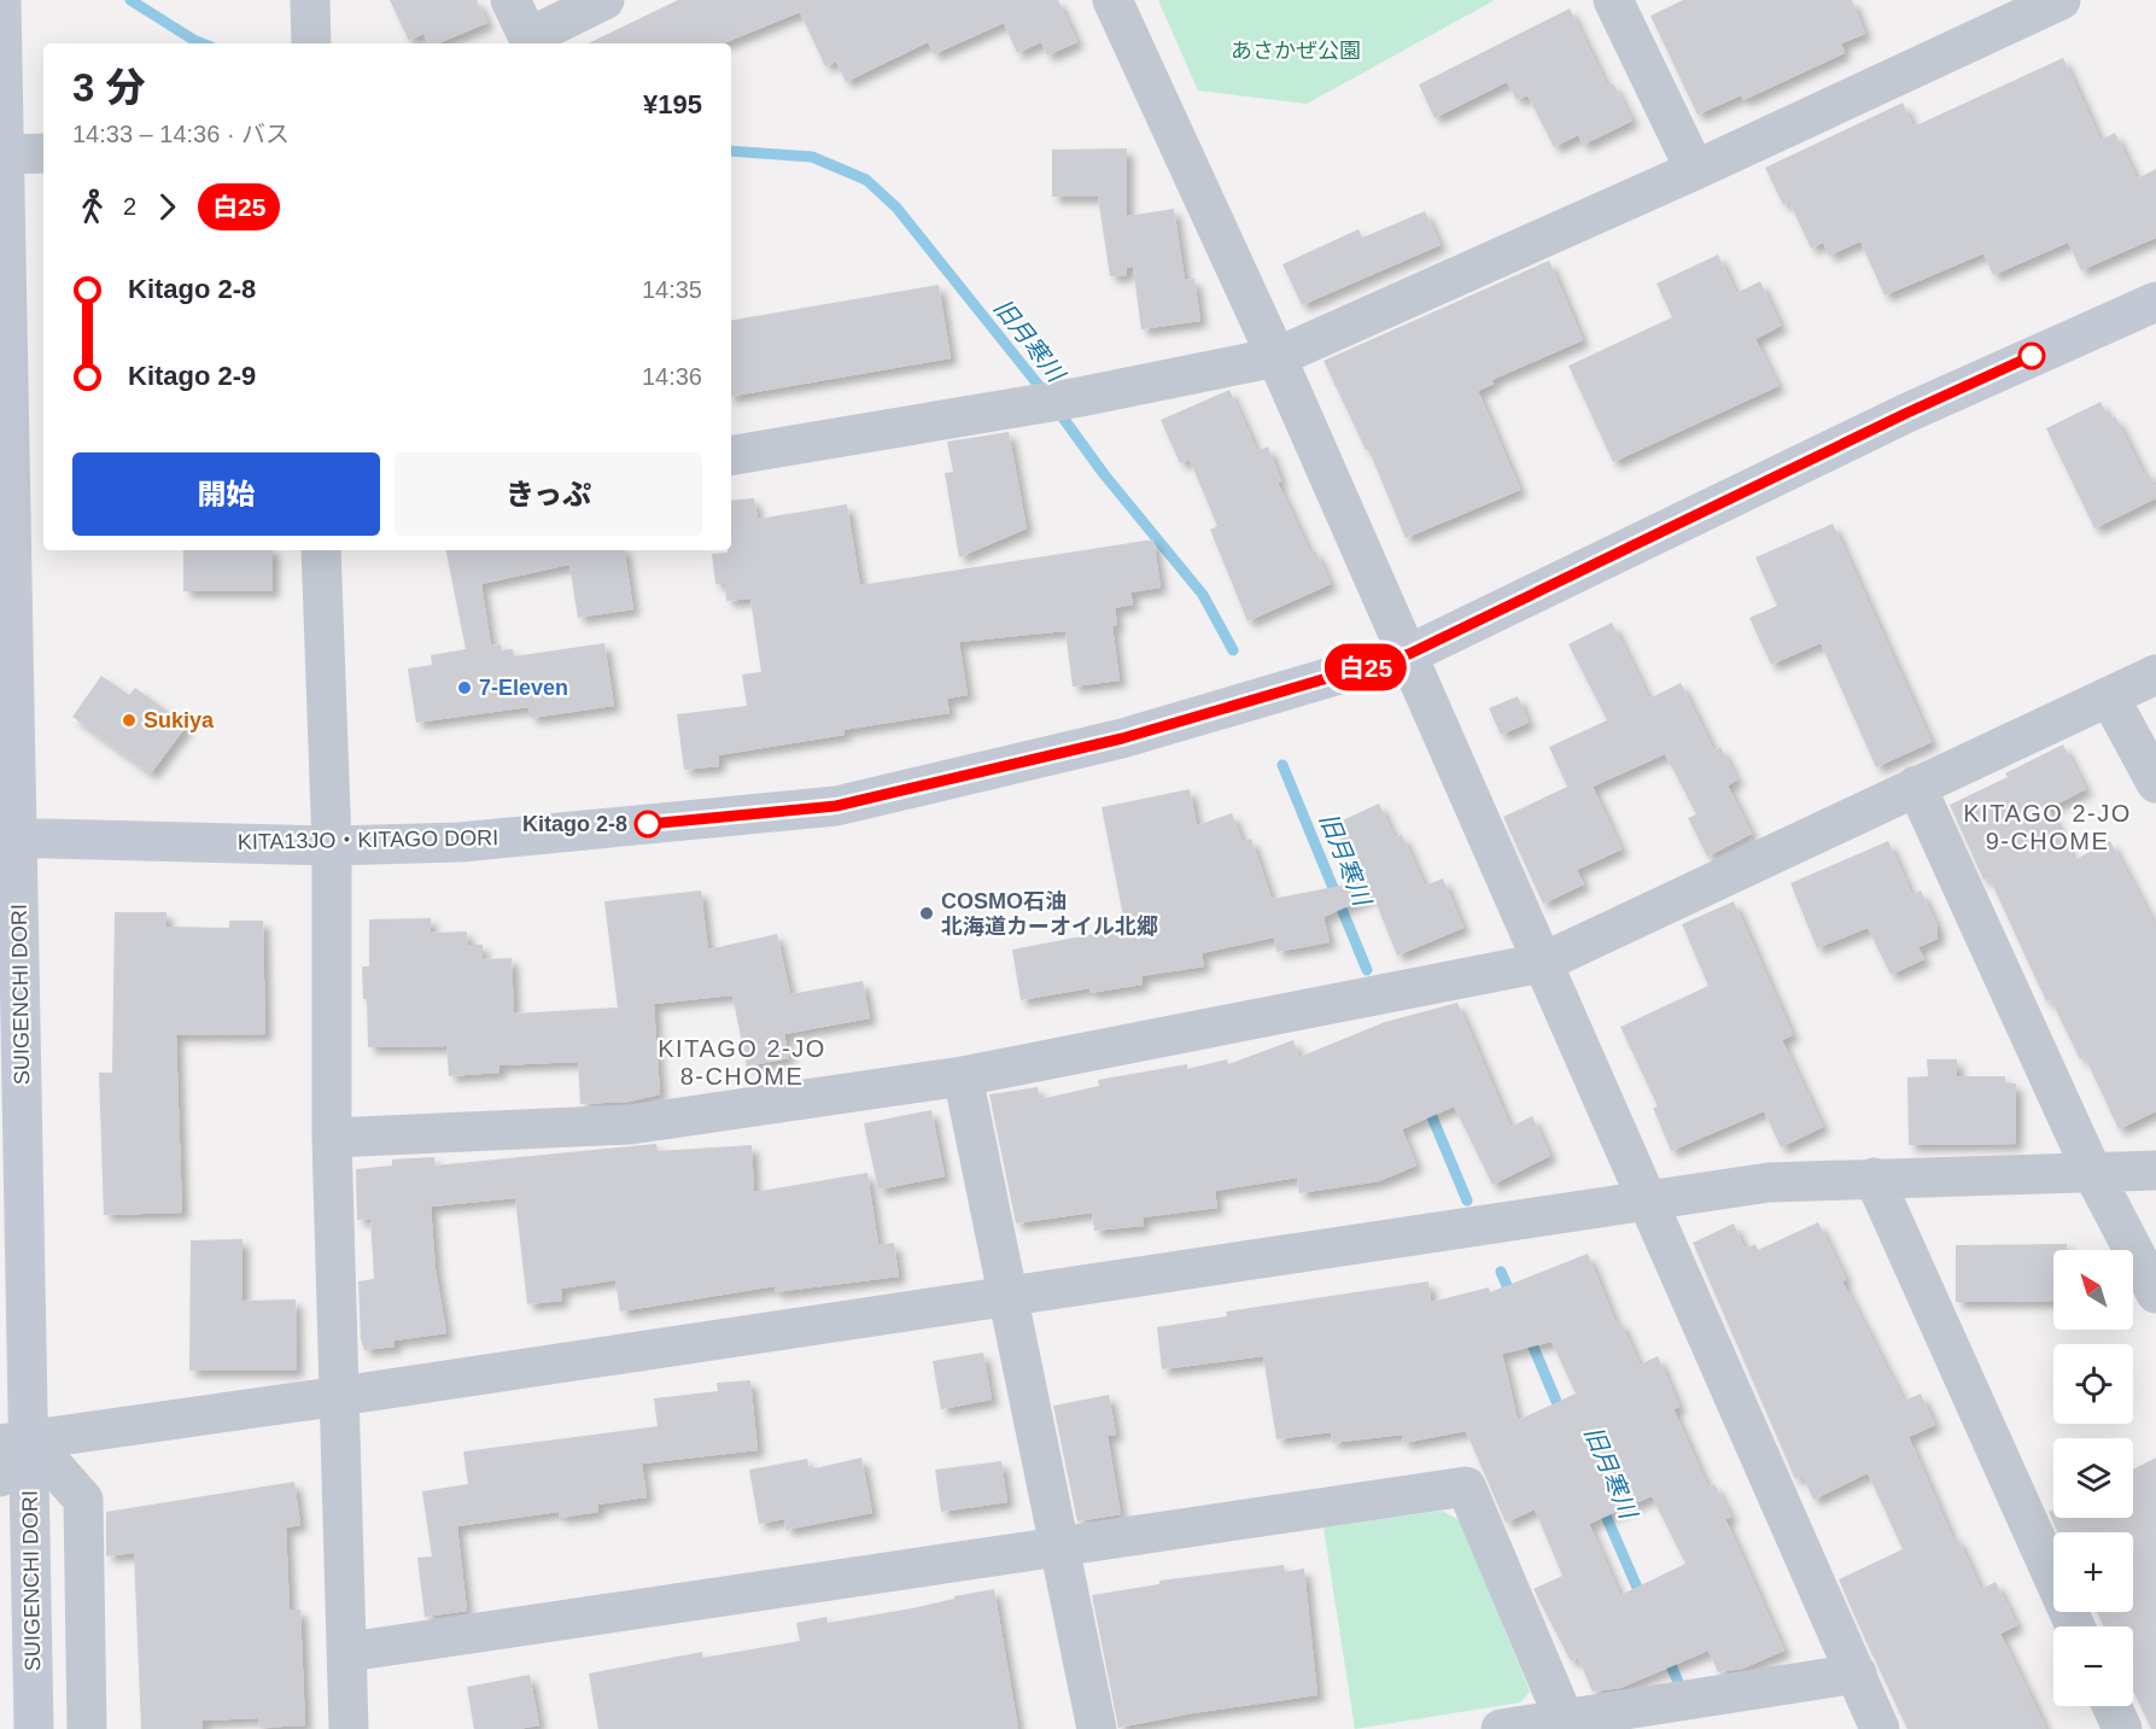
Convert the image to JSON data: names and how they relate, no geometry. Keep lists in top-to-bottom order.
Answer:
{
  "streets": {
    "main road": ["KITA13JO・KITAGO DORI", "SUIGENCHI DORI"]
  },
  "crossings": [
    ["KITA13JO・KITAGO DORI", "SUIGENCHI DORI"]
  ],
  "districts": ["KITAGO 2-JO 9-CHOME", "KITAGO 2-JO 8-CHOME"],
  "water": ["旧月寒川"],
  "parks": ["あさかぜ公園"],
  "places": [
    "7-Eleven",
    "Sukiya",
    "Kitago 2-8",
    "COSMO石油 北海道カーオイル北郷"
  ],
  "lines": ["bus line 白25"],
  "north": "top left",
  "page": {
    "on_map": "白25",
    "heading": ["3 分", "14:33 – 14:36 · バス", "¥195"],
    "legs": ["2", "白25"],
    "list": [
      {
        "name": "Kitago 2-8",
        "value": "14:35"
      },
      {
        "name": "Kitago 2-9",
        "value": "14:36"
      }
    ],
    "buttons": ["開始", "きっぷ"],
    "map_buttons": ["+", "−"]
  }
}
